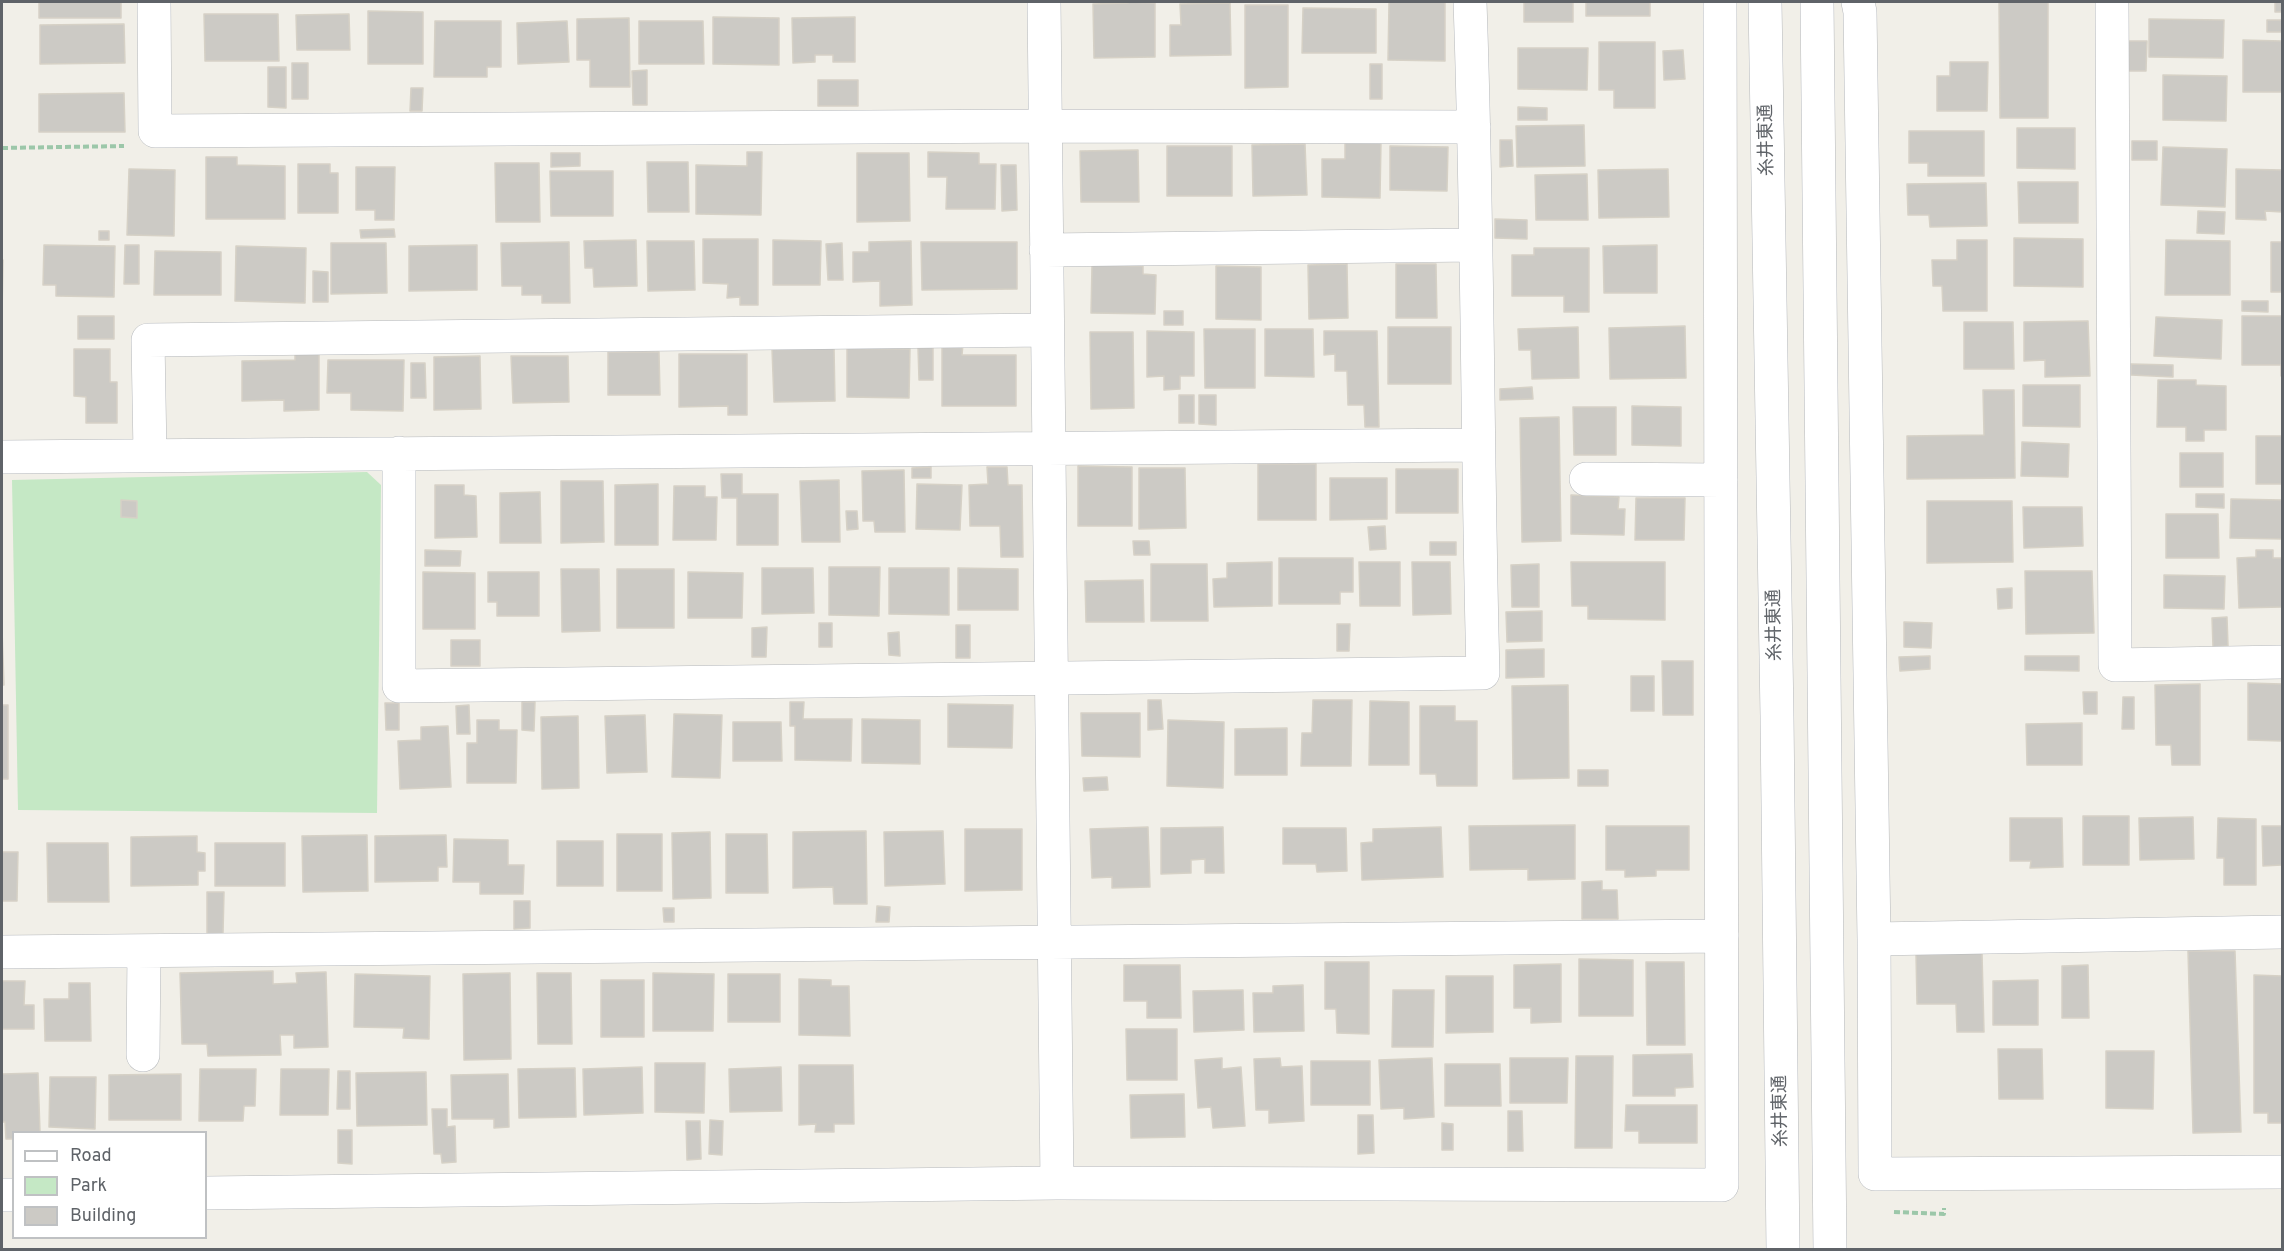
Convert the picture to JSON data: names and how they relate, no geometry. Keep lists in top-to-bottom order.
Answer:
{
  "streets": {
    "street": ["糸井東通"]
  },
  "legend": ["Road", "Park", "Building"]
}
